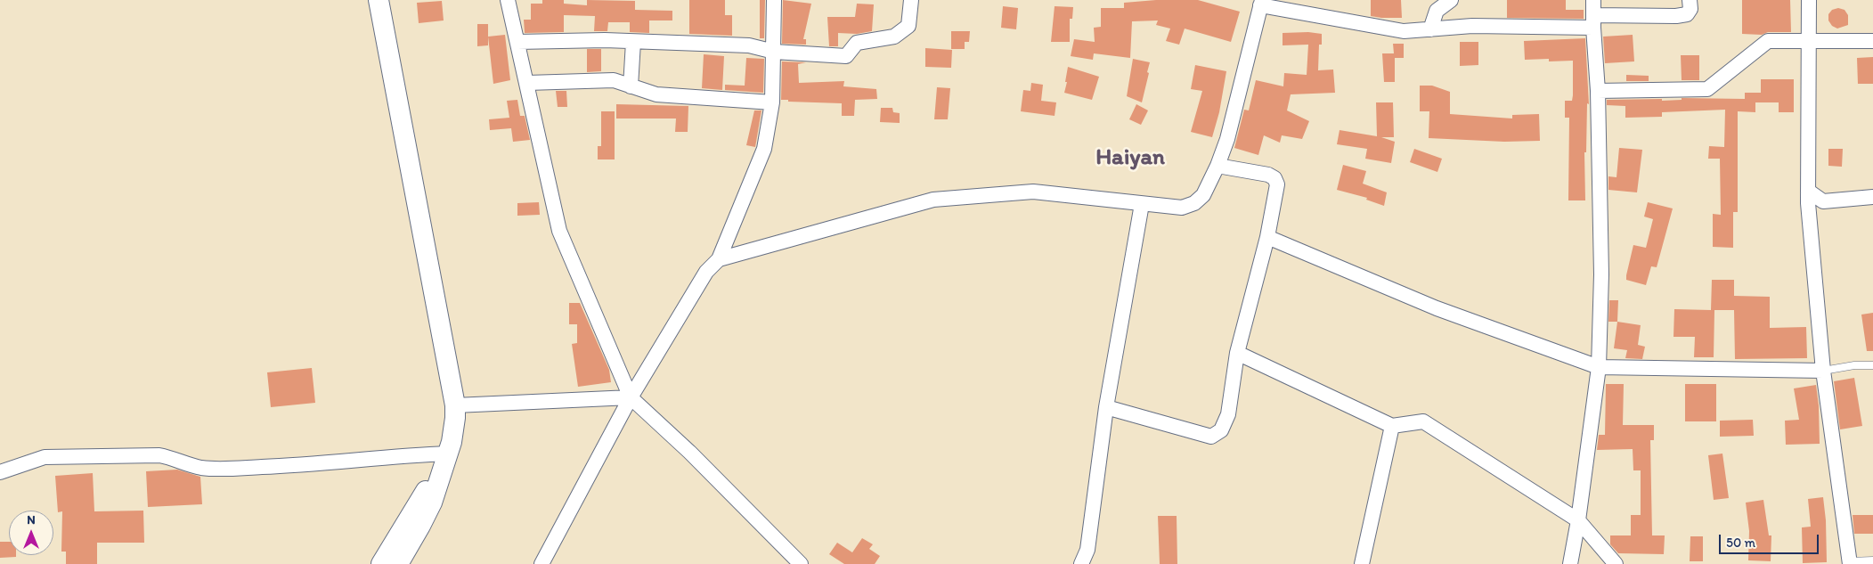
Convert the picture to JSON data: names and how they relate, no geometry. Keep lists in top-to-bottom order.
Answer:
{
  "districts": ["Haiyan"],
  "scale_bar": "50 m",
  "north": "top"
}
